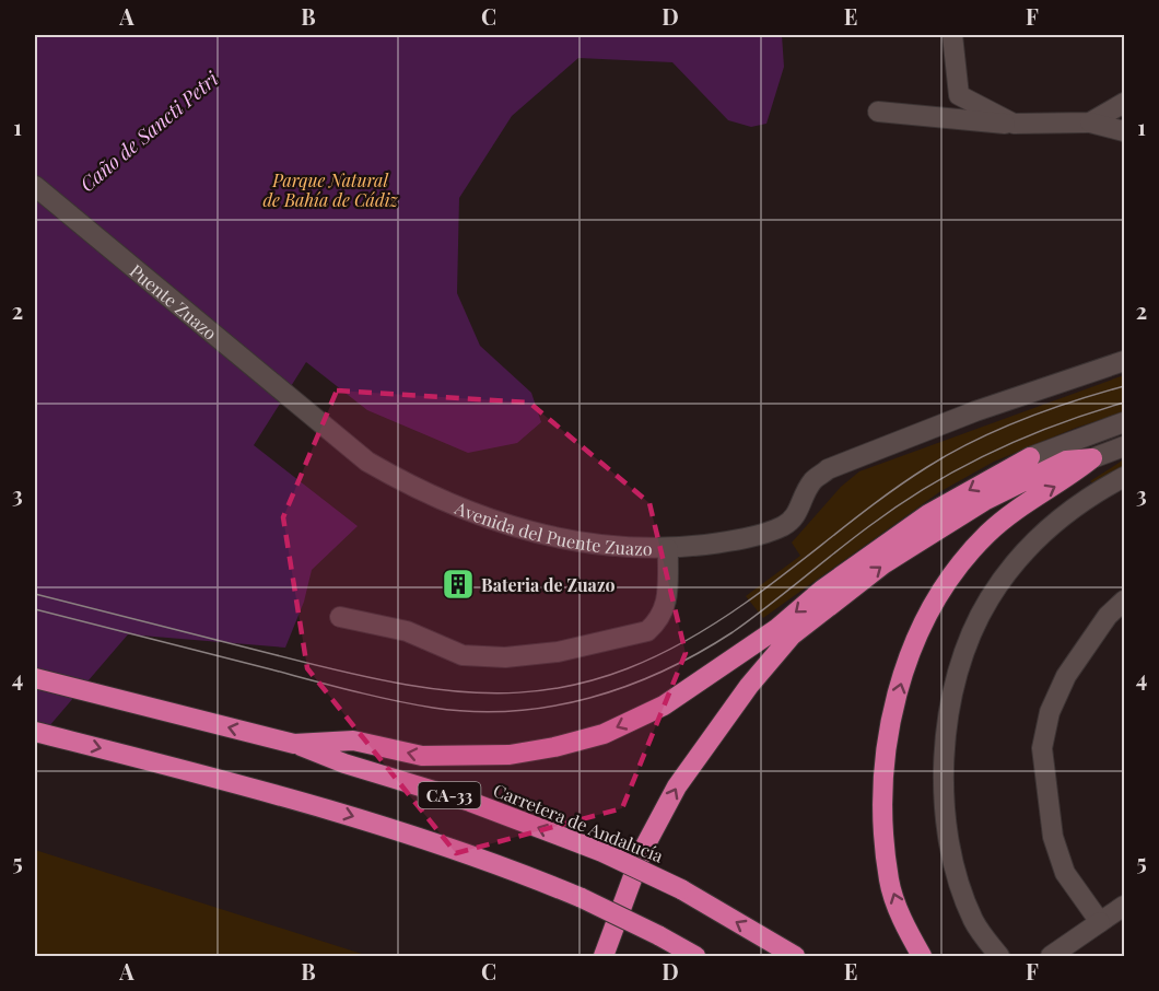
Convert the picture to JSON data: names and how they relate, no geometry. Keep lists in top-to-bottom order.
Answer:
{
  "streets": {
    "highway": ["CA-33", "Carretera de Andalucía"],
    "street": ["Puente Zuazo", "Avenida del Puente Zuazo"]
  },
  "crossings": [
    ["Puente Zuazo", "Avenida del Puente Zuazo"],
    ["CA-33", "Carretera de Andalucía"]
  ],
  "water": ["Caño de Sancti Petri"],
  "parks": ["Parque Natural de Bahía de Cádiz"],
  "places": {
    "building": ["Bateria de Zuazo"]
  },
  "grid": {
    "columns": [
      "A",
      "B",
      "C",
      "D",
      "E",
      "F"
    ],
    "rows": [
      "1",
      "2",
      "3",
      "4",
      "5"
    ]
  }
}
